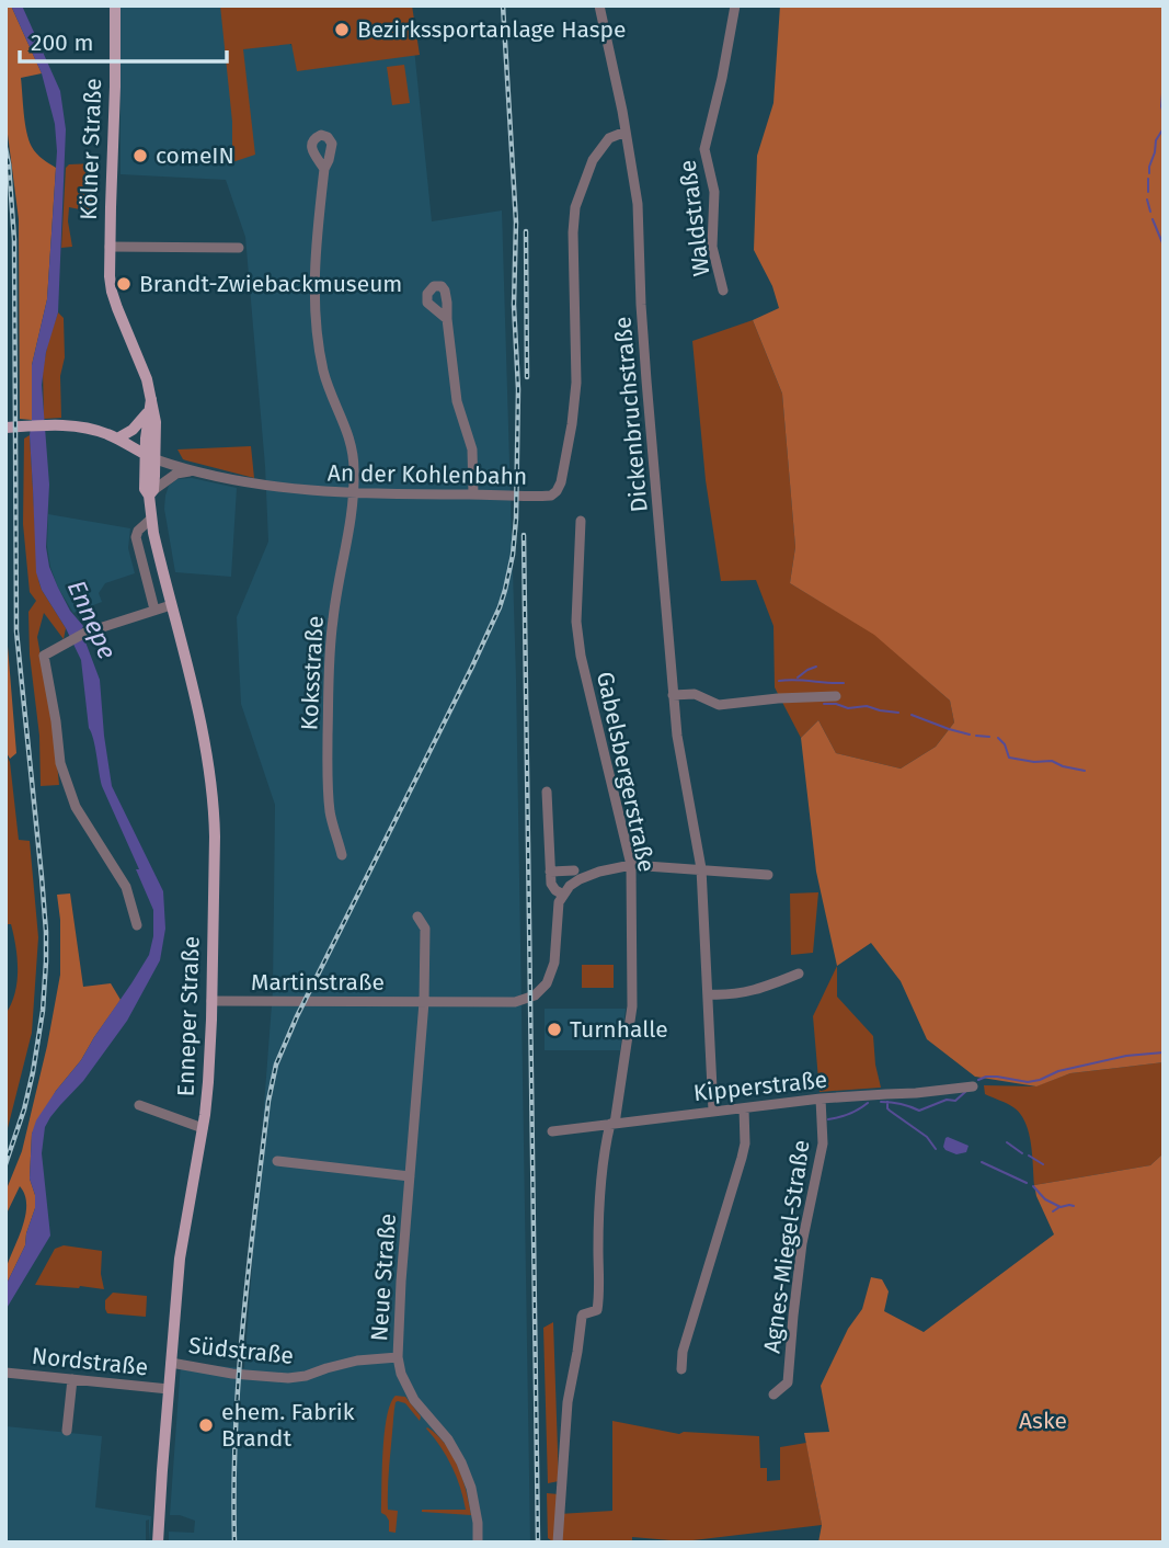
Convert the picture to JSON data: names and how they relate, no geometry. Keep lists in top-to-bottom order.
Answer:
{
  "streets": {
    "main road": ["Kölner Straße", "Enneper Straße"],
    "street": [
      "Waldstraße",
      "Dickenbruchstraße",
      "An der Kohlenbahn",
      "Koksstraße",
      "Gabelsbergerstraße",
      "Martinstraße",
      "Kipperstraße",
      "Agnes-Miegel-Straße",
      "Neue Straße",
      "Südstraße",
      "Nordstraße"
    ]
  },
  "crossings": [
    ["Kölner Straße", "Enneper Straße"],
    ["Dickenbruchstraße", "An der Kohlenbahn"],
    ["Dickenbruchstraße", "Kipperstraße"],
    ["An der Kohlenbahn", "Koksstraße"],
    ["An der Kohlenbahn", "Enneper Straße"],
    ["Gabelsbergerstraße", "Kipperstraße"],
    ["Martinstraße", "Enneper Straße"],
    ["Martinstraße", "Neue Straße"],
    ["Enneper Straße", "Südstraße"],
    ["Enneper Straße", "Nordstraße"],
    ["Kipperstraße", "Agnes-Miegel-Straße"],
    ["Neue Straße", "Südstraße"]
  ],
  "water": ["Ennepe"],
  "parks": ["Aske"],
  "places": [
    "Bezirkssportanlage Haspe",
    "comeIN",
    "Brandt-Zwiebackmuseum",
    "Turnhalle",
    "ehem. Fabrik Brandt"
  ],
  "scale_bar": "200 m"
}
